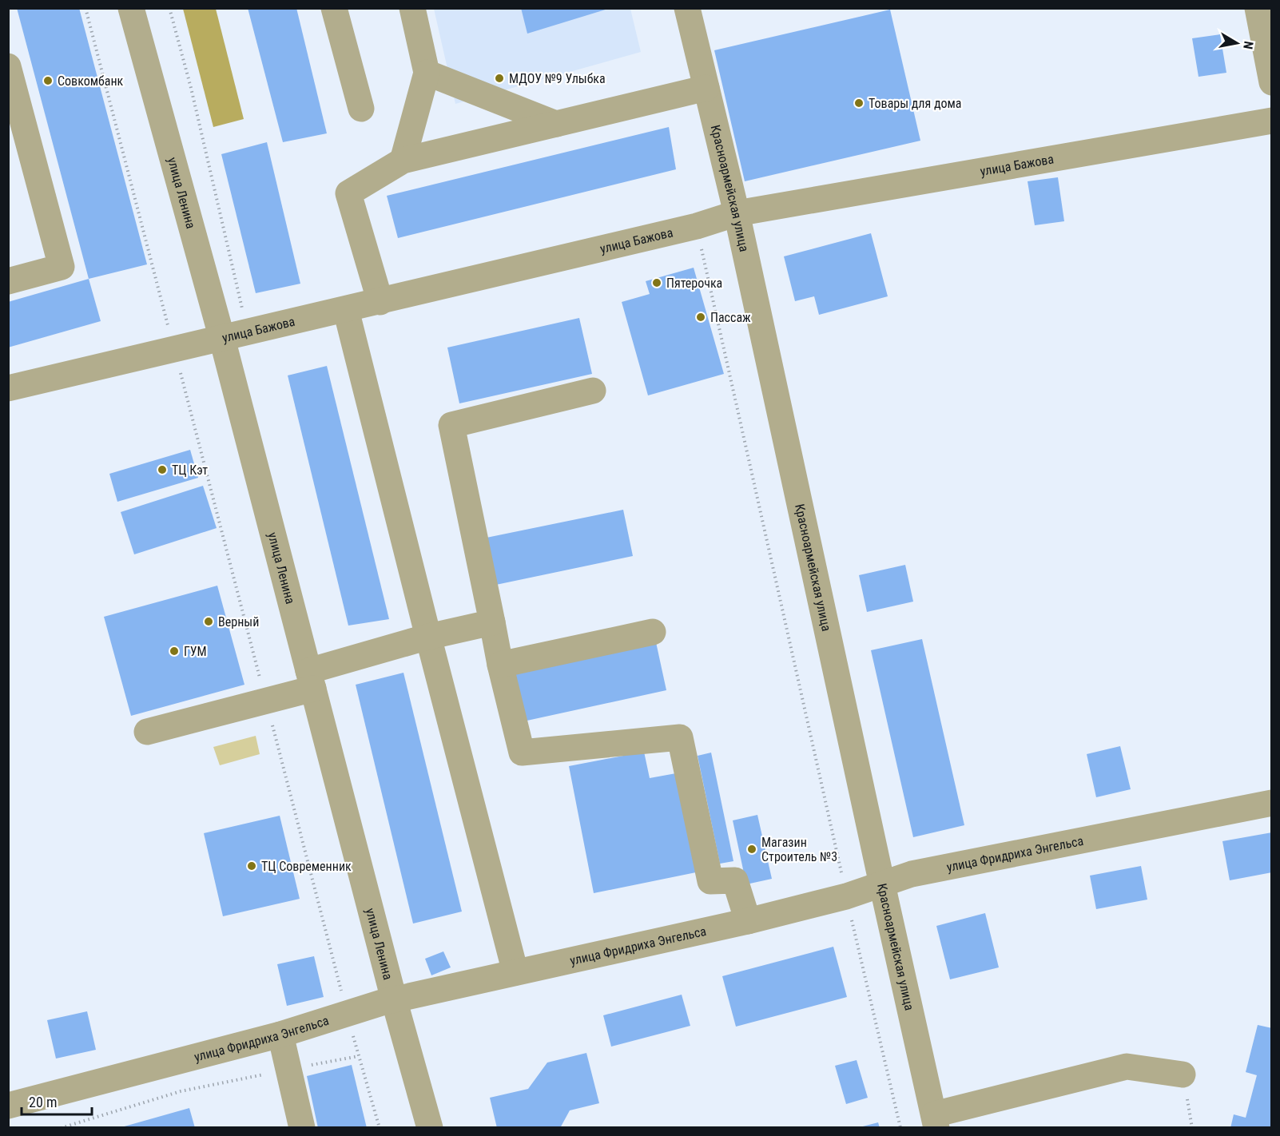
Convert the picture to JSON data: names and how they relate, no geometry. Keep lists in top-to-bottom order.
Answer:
{
  "streets": {
    "street": [
      "улица Бажова",
      "Красноармейская улица",
      "улица Ленина",
      "улица Фридриха Энгельса"
    ]
  },
  "crossings": [
    ["улица Бажова", "Красноармейская улица"],
    ["улица Бажова", "улица Ленина"],
    ["Красноармейская улица", "улица Фридриха Энгельса"],
    ["улица Ленина", "улица Фридриха Энгельса"]
  ],
  "places": [
    "МДОУ №9 Улыбка",
    "Совкомбанк",
    "Товары для дома",
    "Пятерочка",
    "Пассаж",
    "ТЦ Кэт",
    "Верный",
    "ГУМ",
    "Магазин Строитель №3",
    "ТЦ Современник"
  ],
  "scale_bar": "20 m",
  "north": "right"
}
